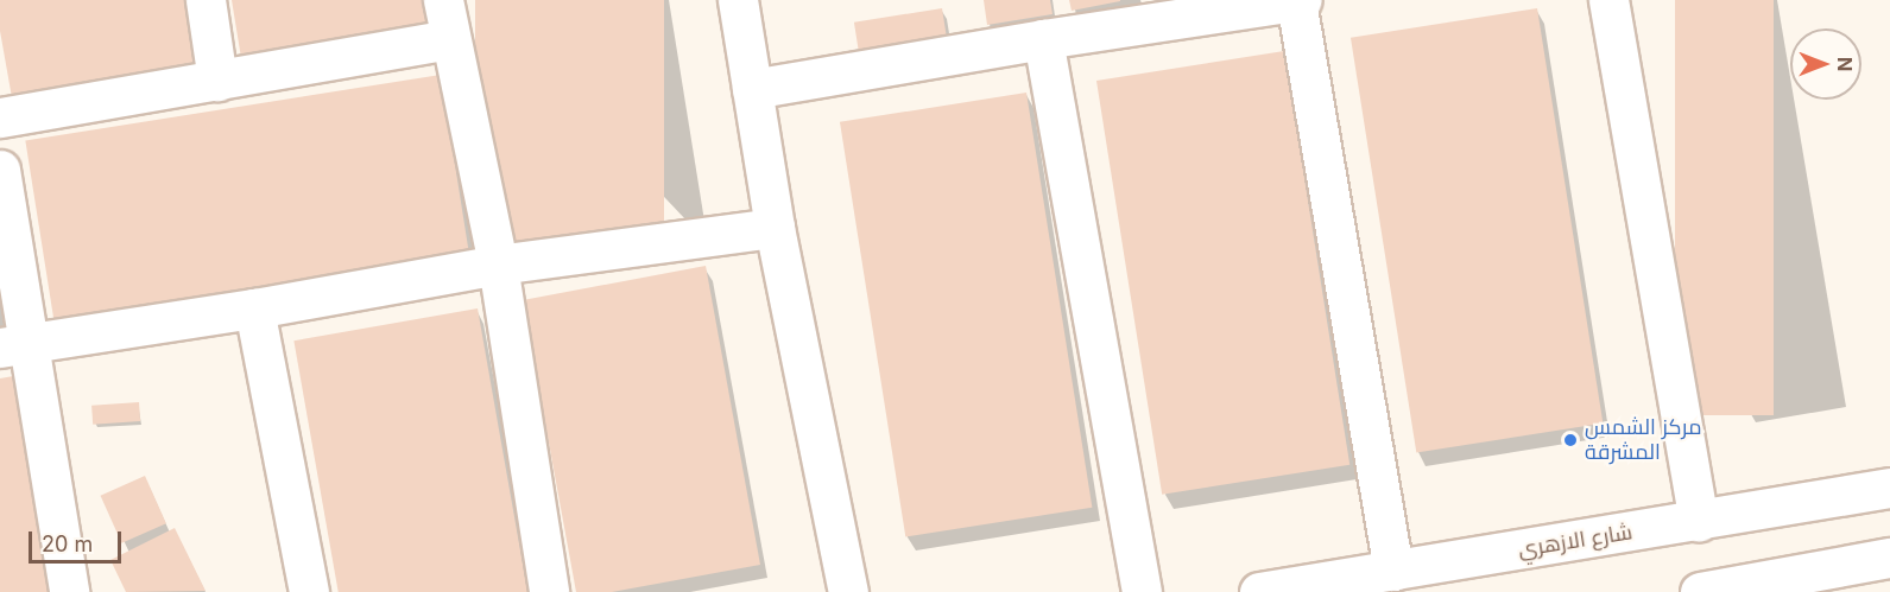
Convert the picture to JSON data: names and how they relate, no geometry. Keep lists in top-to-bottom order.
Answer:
{
  "streets": {
    "street": ["شارع الازهري"]
  },
  "places": ["مركز الشمس المشرقة"],
  "scale_bar": "20 m",
  "north": "right"
}
